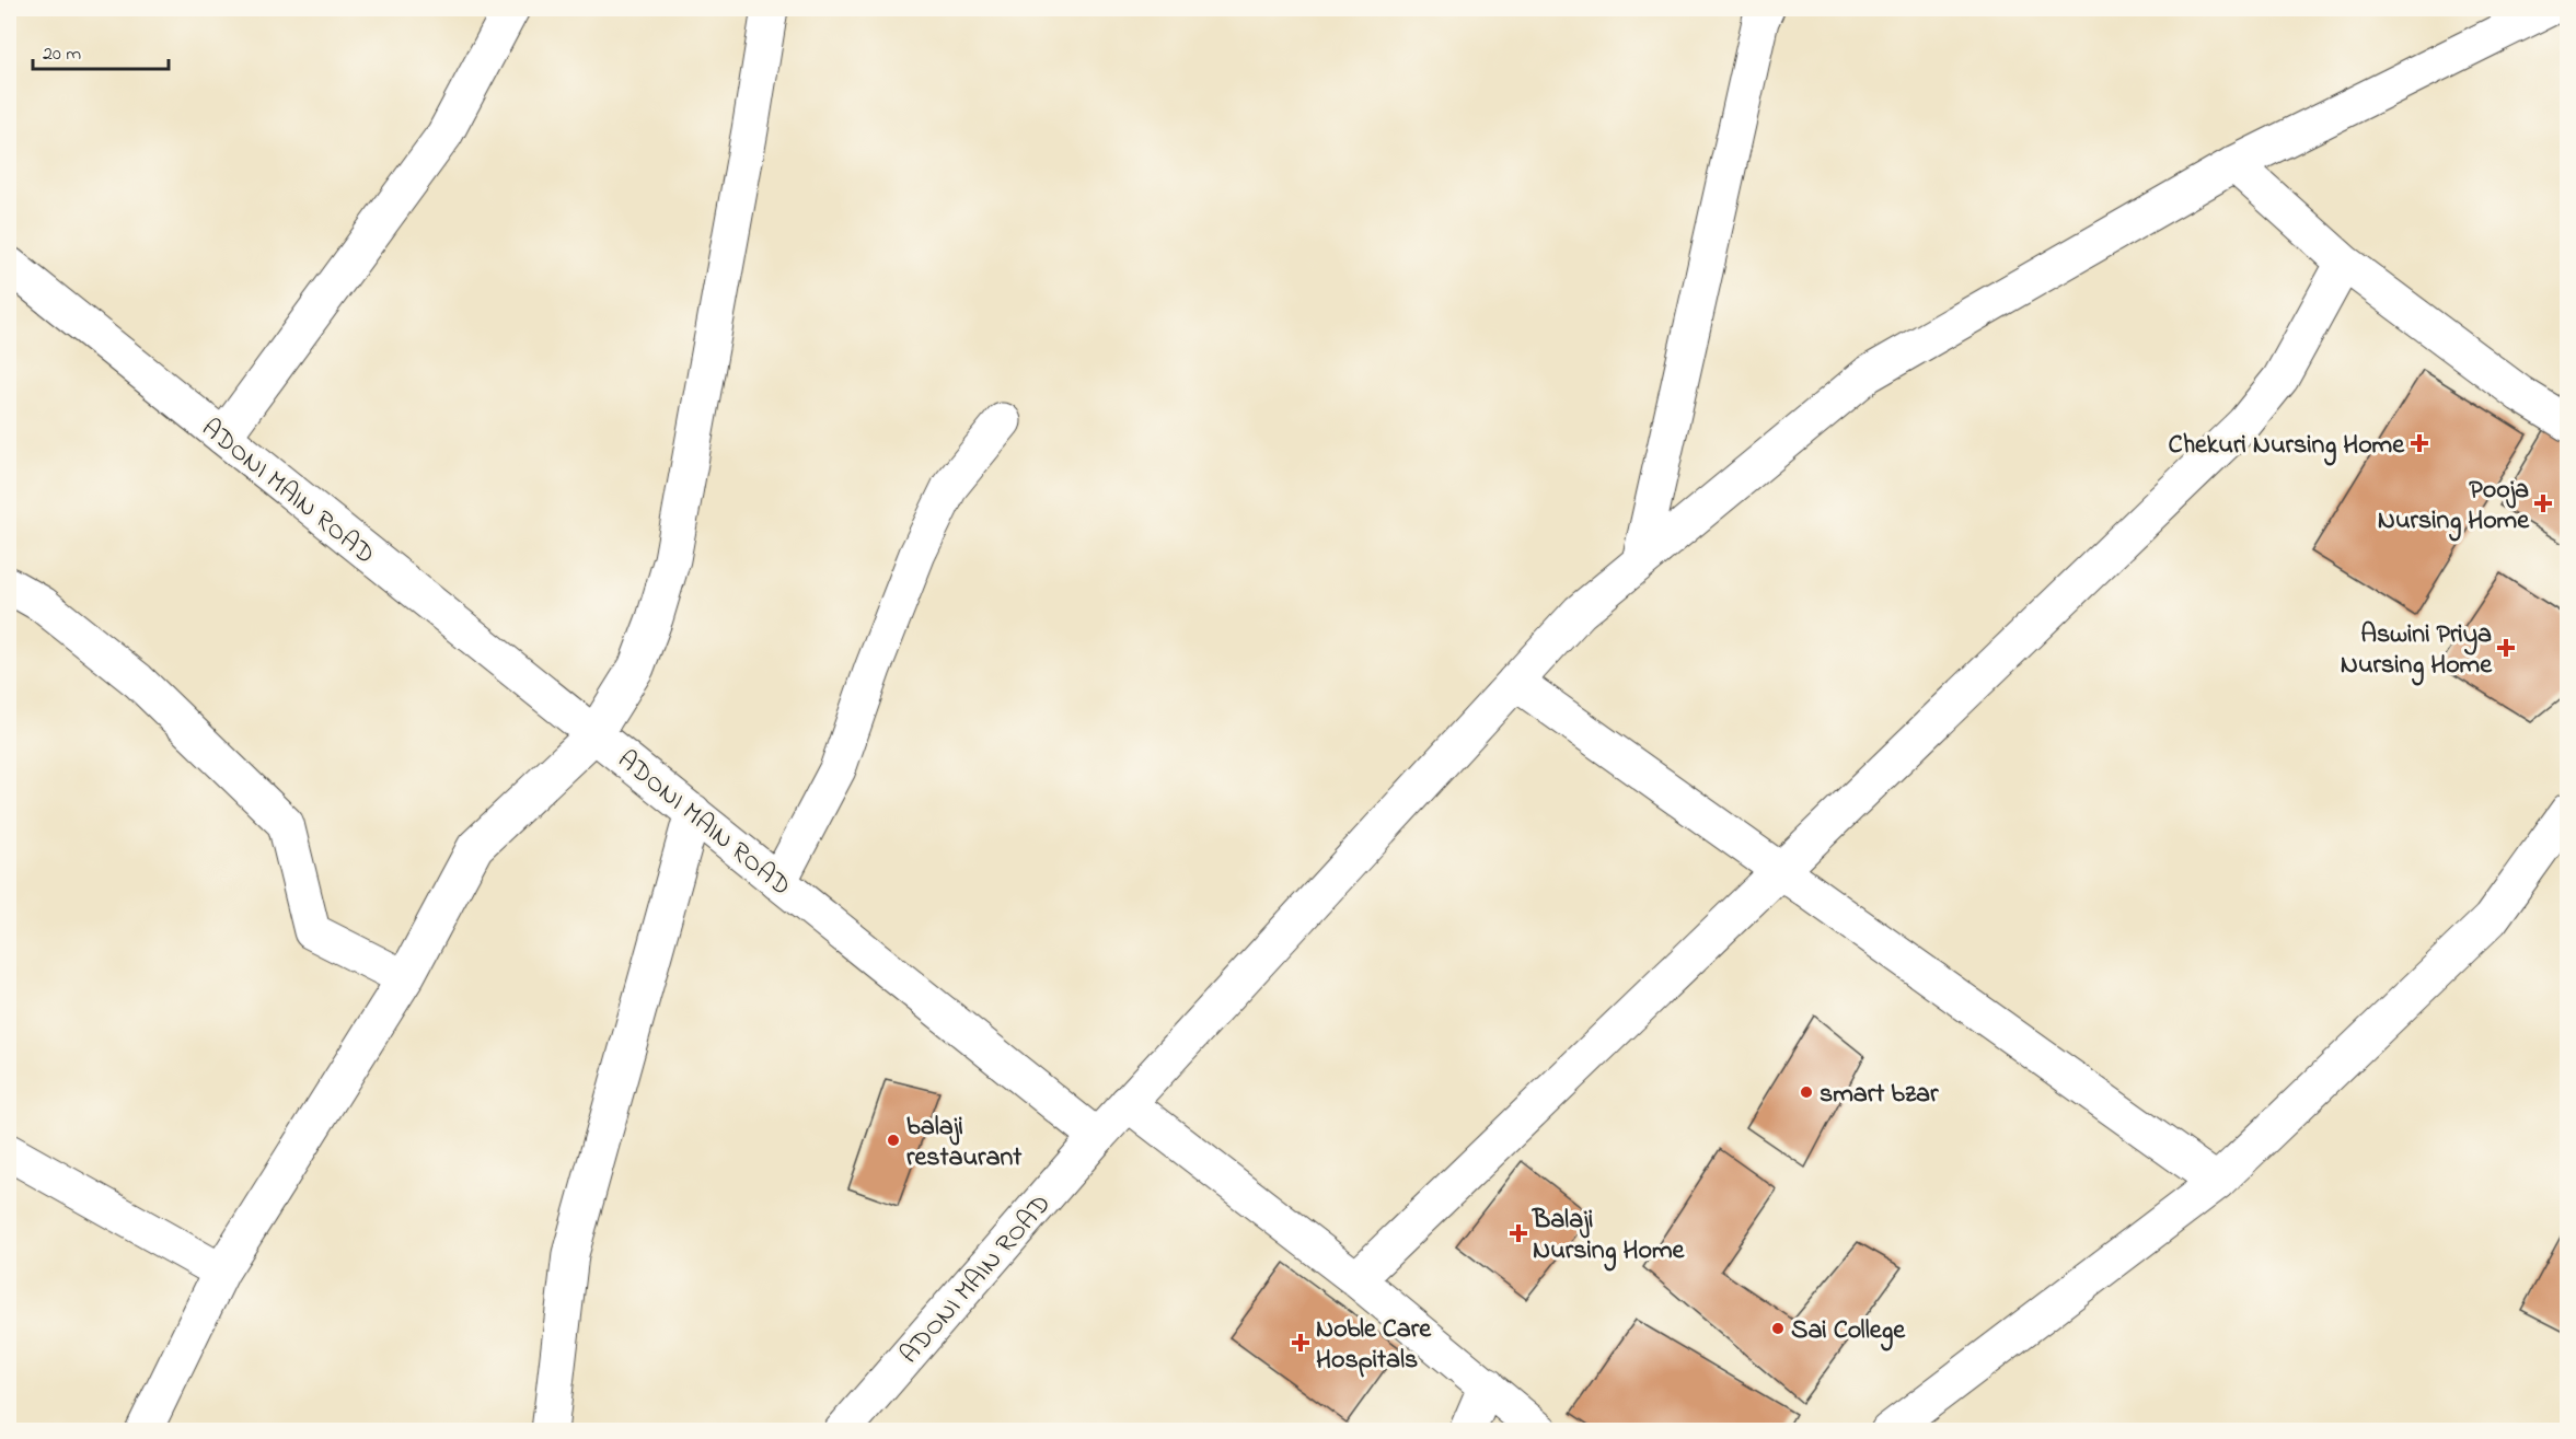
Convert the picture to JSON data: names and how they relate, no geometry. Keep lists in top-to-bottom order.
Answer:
{
  "streets": {
    "street": ["ADONI MAIN ROAD"]
  },
  "places": {
    "health": [
      "Chekuri Nursing Home",
      "Pooja Nursing Home",
      "Aswini Priya Nursing Home",
      "Balaji Nursing Home",
      "Noble Care Hospitals"
    ],
    "other": ["smart bzar", "balaji restaurant", "Sai College"]
  },
  "scale_bar": "20 m"
}
